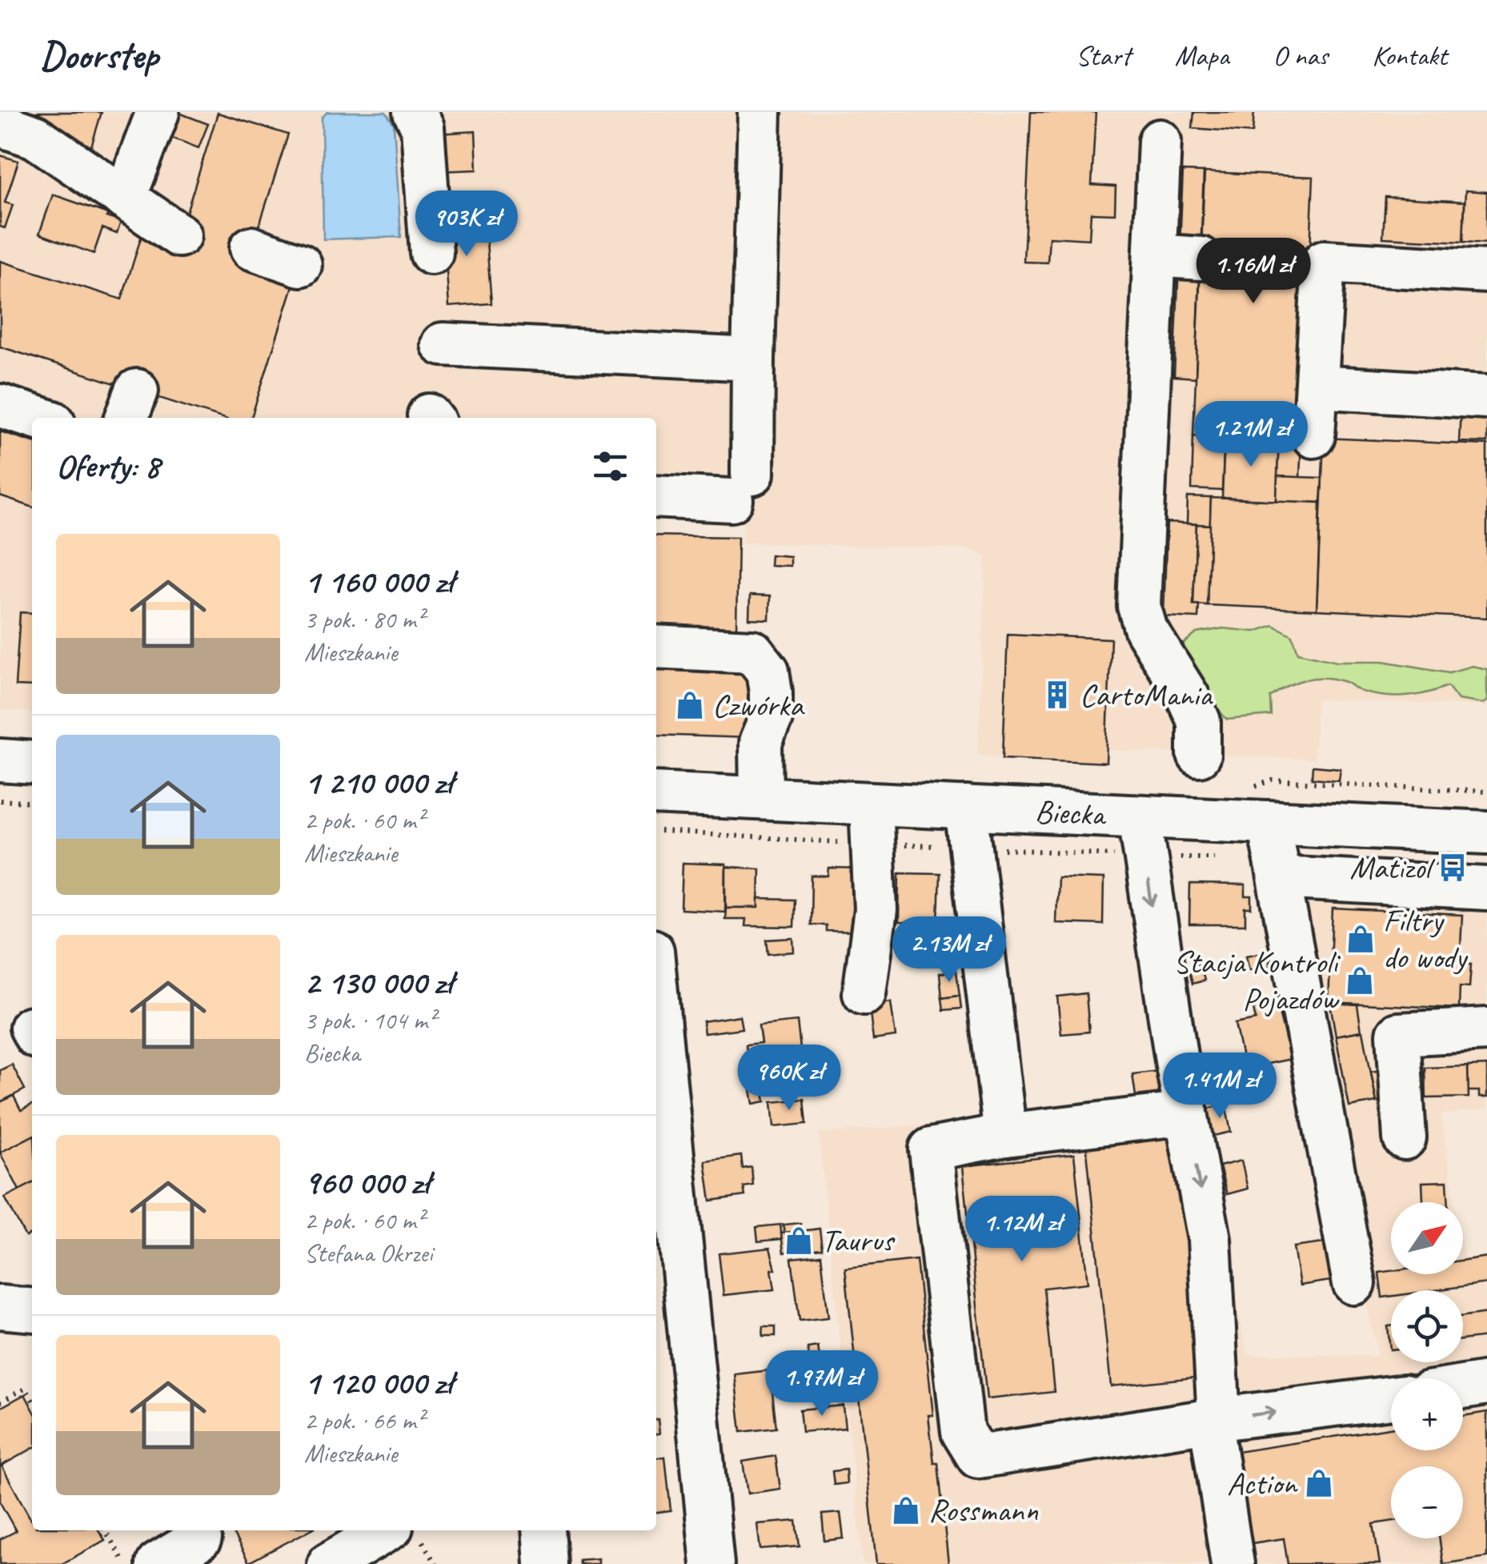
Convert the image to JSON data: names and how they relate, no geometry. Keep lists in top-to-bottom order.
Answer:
{
  "streets": {
    "street": ["Biecka"]
  },
  "places": {
    "building": ["CartoMania"],
    "shop": [
      "Czwórka",
      "Filtry do wody",
      "Stacja Kontroli Pojazdów",
      "Taurus",
      "Action",
      "Rossmann"
    ],
    "bus stop": ["Matizol"]
  },
  "north": "top right",
  "page": {
    "header": "Doorstep",
    "nav": [
      "Start",
      "Mapa",
      "O nas",
      "Kontakt"
    ],
    "price": [
      "903K zł",
      "1.16M zł",
      "1.21M zł",
      "2.13M zł",
      "960K zł",
      "1.41M zł",
      "1.12M zł",
      "1.97M zł"
    ],
    "heading": "Oferty: 8",
    "list": [
      {
        "name": "1 160 000 zł",
        "note": "3 pok. · 80 m² · Mieszkanie"
      },
      {
        "name": "1 210 000 zł",
        "note": "2 pok. · 60 m² · Mieszkanie"
      },
      {
        "name": "2 130 000 zł",
        "note": "3 pok. · 104 m² · Biecka"
      },
      {
        "name": "960 000 zł",
        "note": "2 pok. · 60 m² · Stefana Okrzei"
      },
      {
        "name": "1 120 000 zł",
        "note": "2 pok. · 66 m² · Mieszkanie"
      }
    ],
    "map_buttons": ["+", "−"]
  }
}
